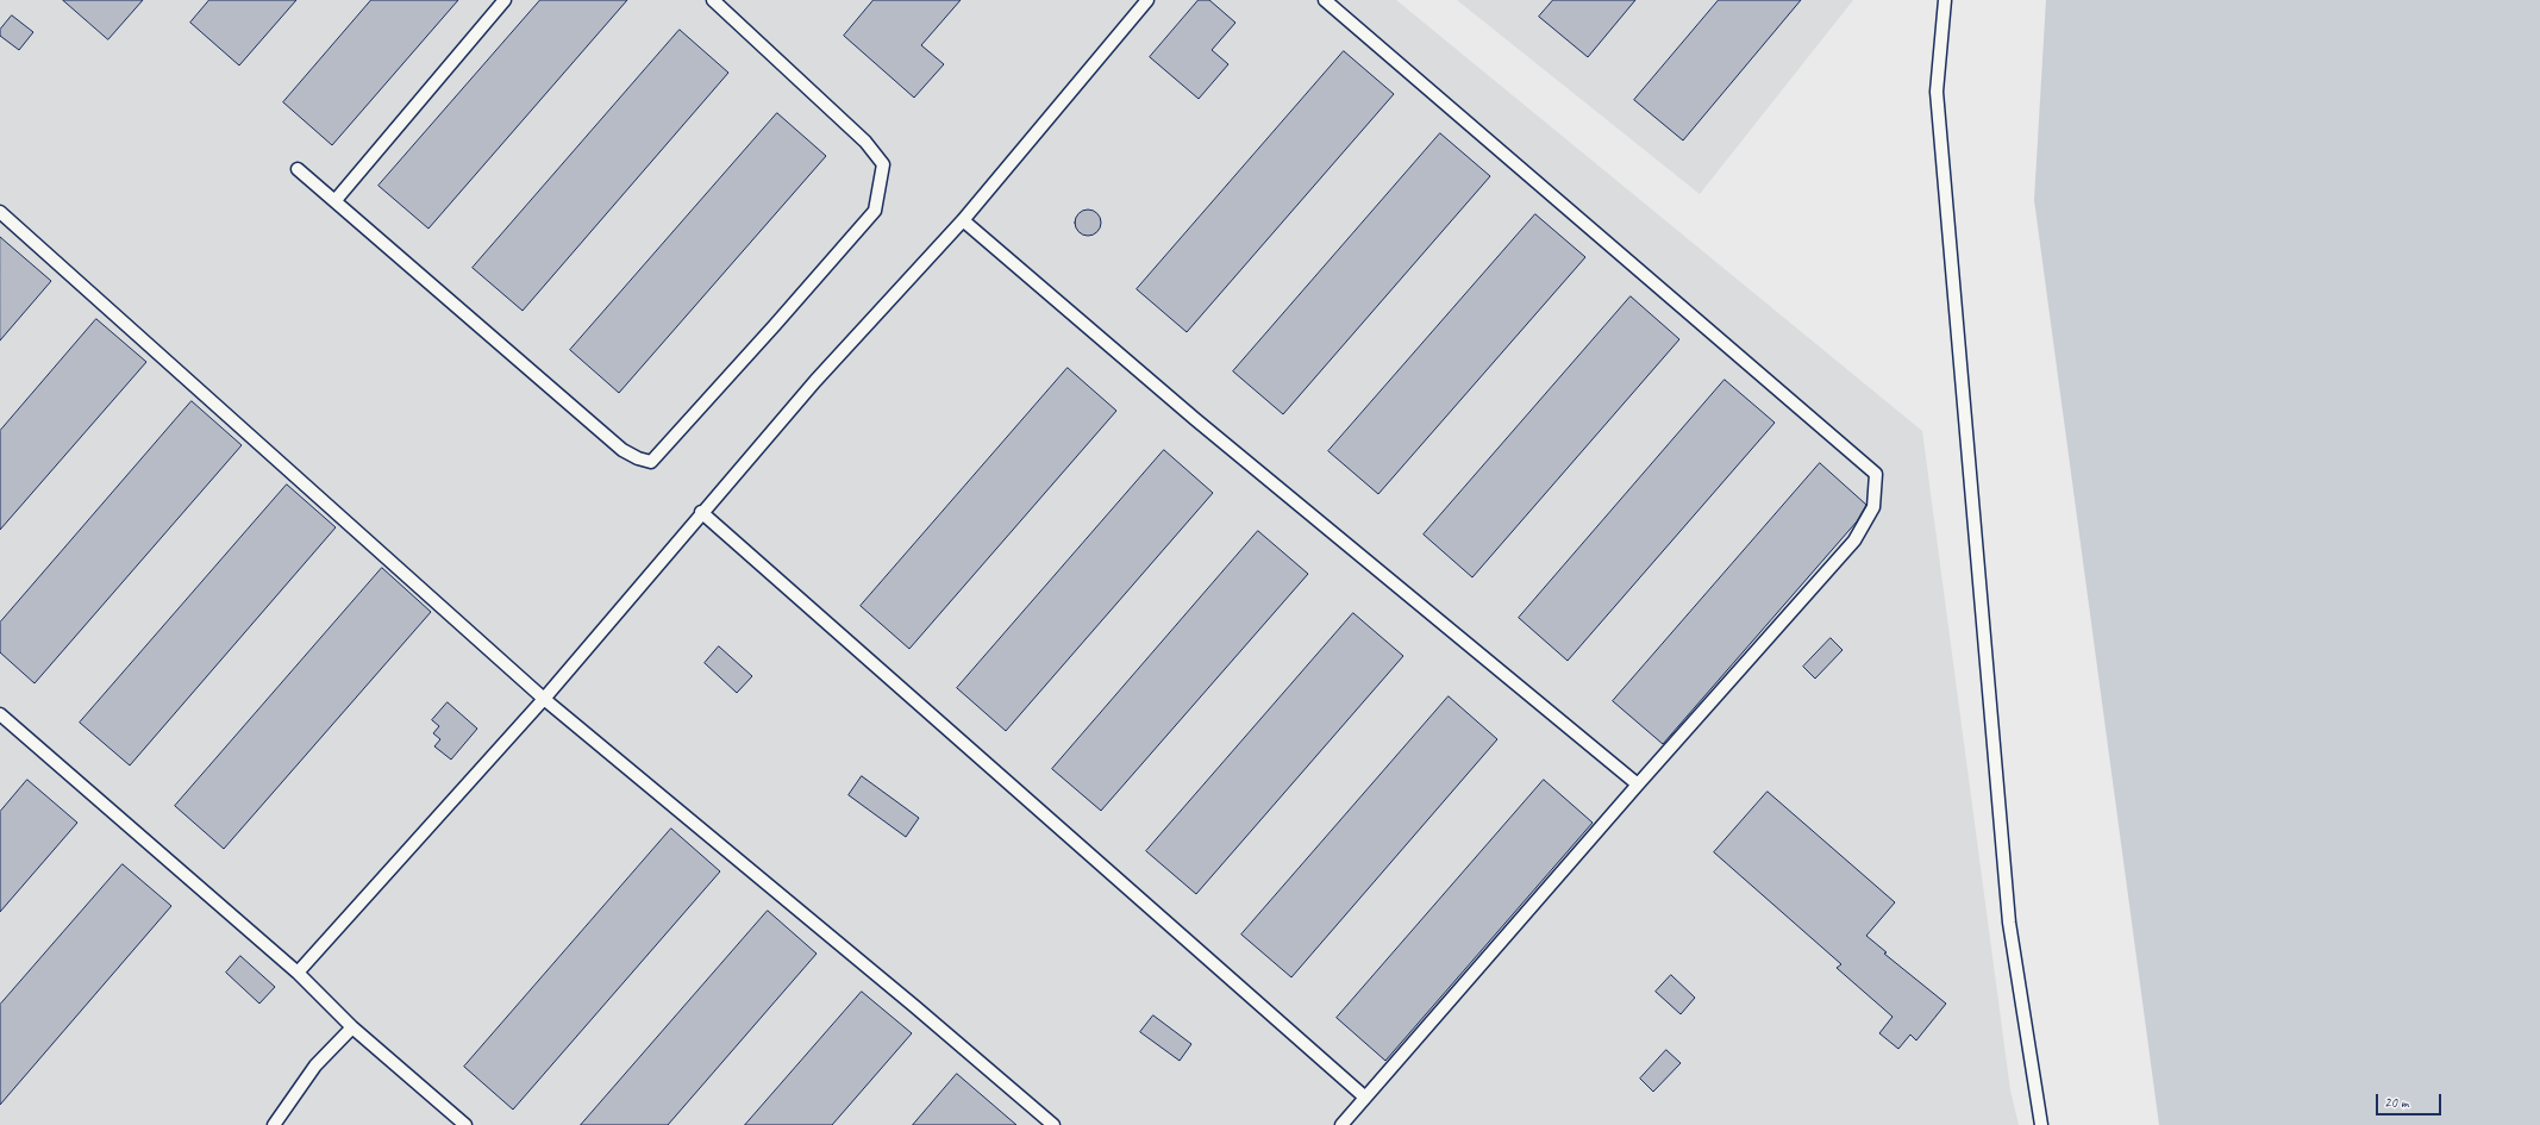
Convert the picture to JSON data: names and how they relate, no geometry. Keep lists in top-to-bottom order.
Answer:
{
  "scale_bar": "20 m"
}
